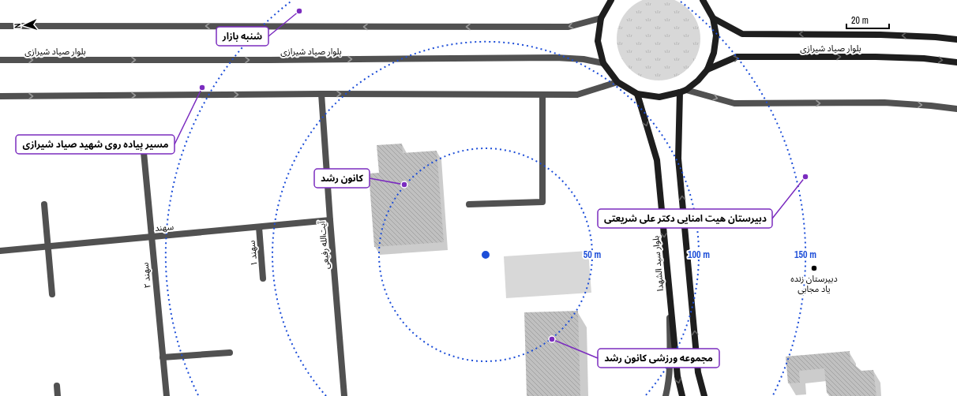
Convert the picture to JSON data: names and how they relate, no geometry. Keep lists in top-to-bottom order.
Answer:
{
  "streets": {
    "main road": ["بلوار صیاد شیرازی", "بلوار سید الشهدا"],
    "street": [
      "سهند",
      "آیت‌الله رفیعی",
      "سهند ۱",
      "سهند ۲"
    ]
  },
  "crossings": [
    ["سهند", "آیت‌الله رفیعی"],
    ["سهند", "سهند ۱"],
    ["سهند", "سهند ۲"]
  ],
  "places": [
    "شنبه بازار",
    "مسیر پیاده روی شهید صیاد شیرازی",
    "دبیرستان هیت امنایی دکتر علی شریعتی",
    "کانون رشد",
    "دبیرستان زنده یاد مجابی",
    "مجموعه ورزشی کانون رشد"
  ],
  "scale_bar": "20 m",
  "north": "left",
  "rings": ["50 m", "100 m", "150 m"]
}
